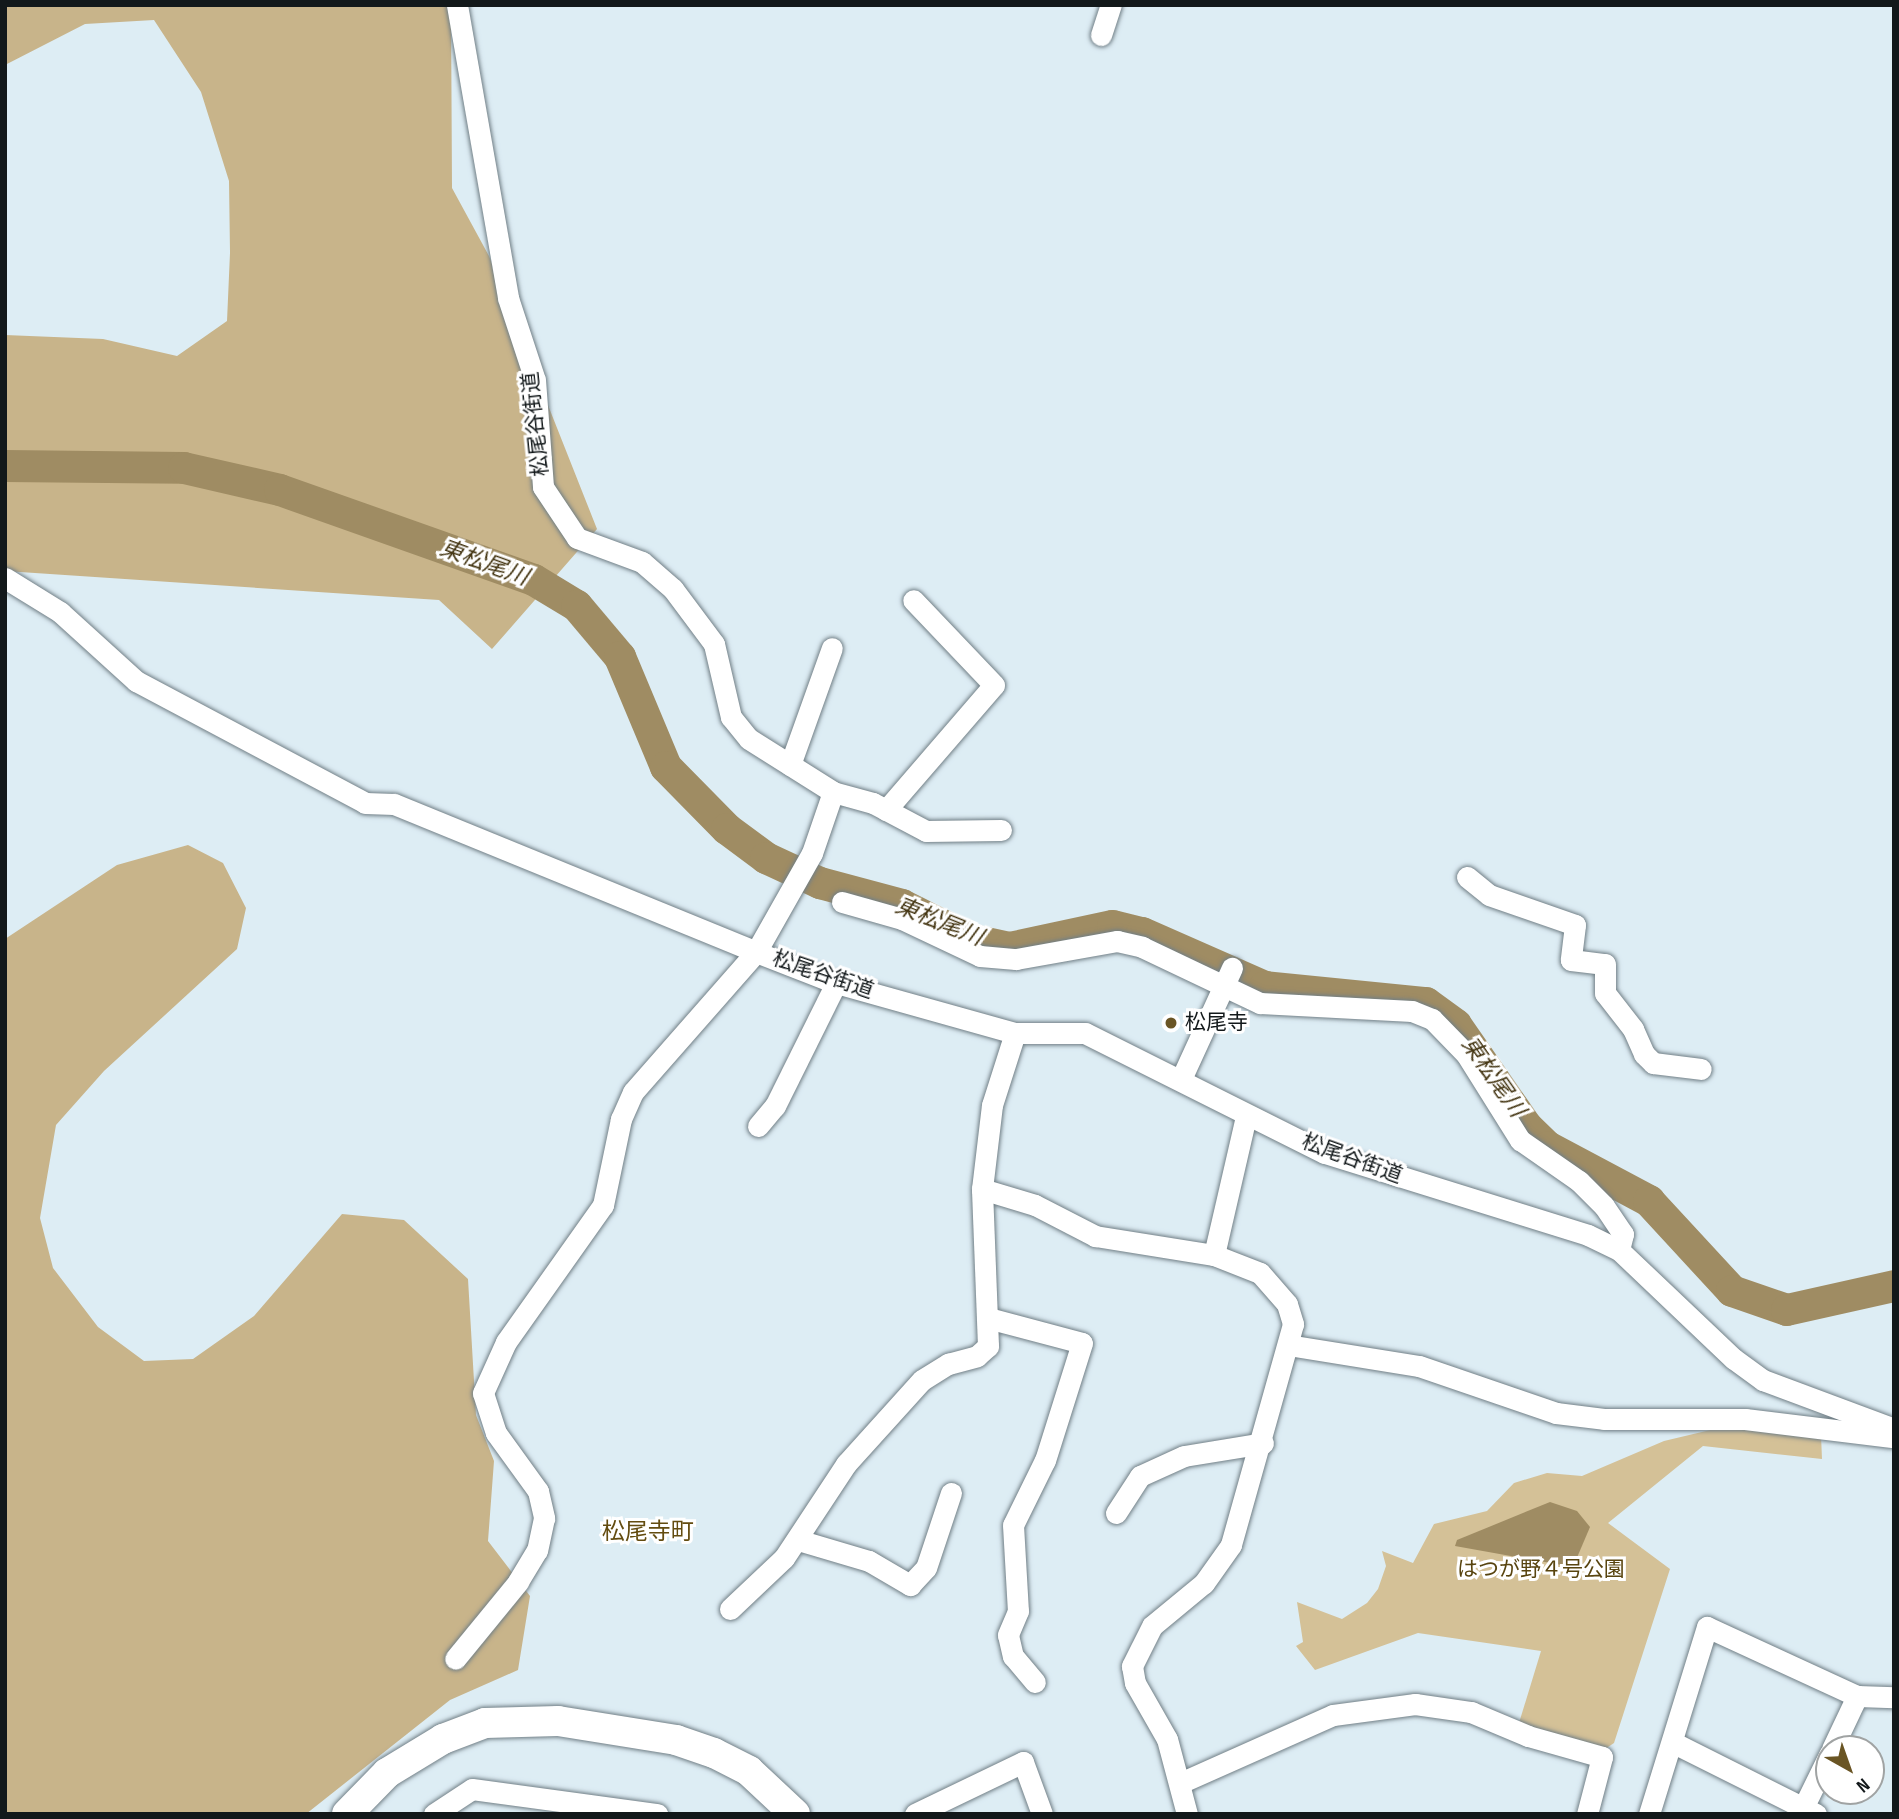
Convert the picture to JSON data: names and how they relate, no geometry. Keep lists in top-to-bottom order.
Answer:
{
  "streets": {
    "street": ["松尾谷街道"]
  },
  "districts": ["松尾寺町"],
  "water": ["東松尾川"],
  "parks": ["はつが野４号公園"],
  "places": ["松尾寺"],
  "north": "bottom right"
}
